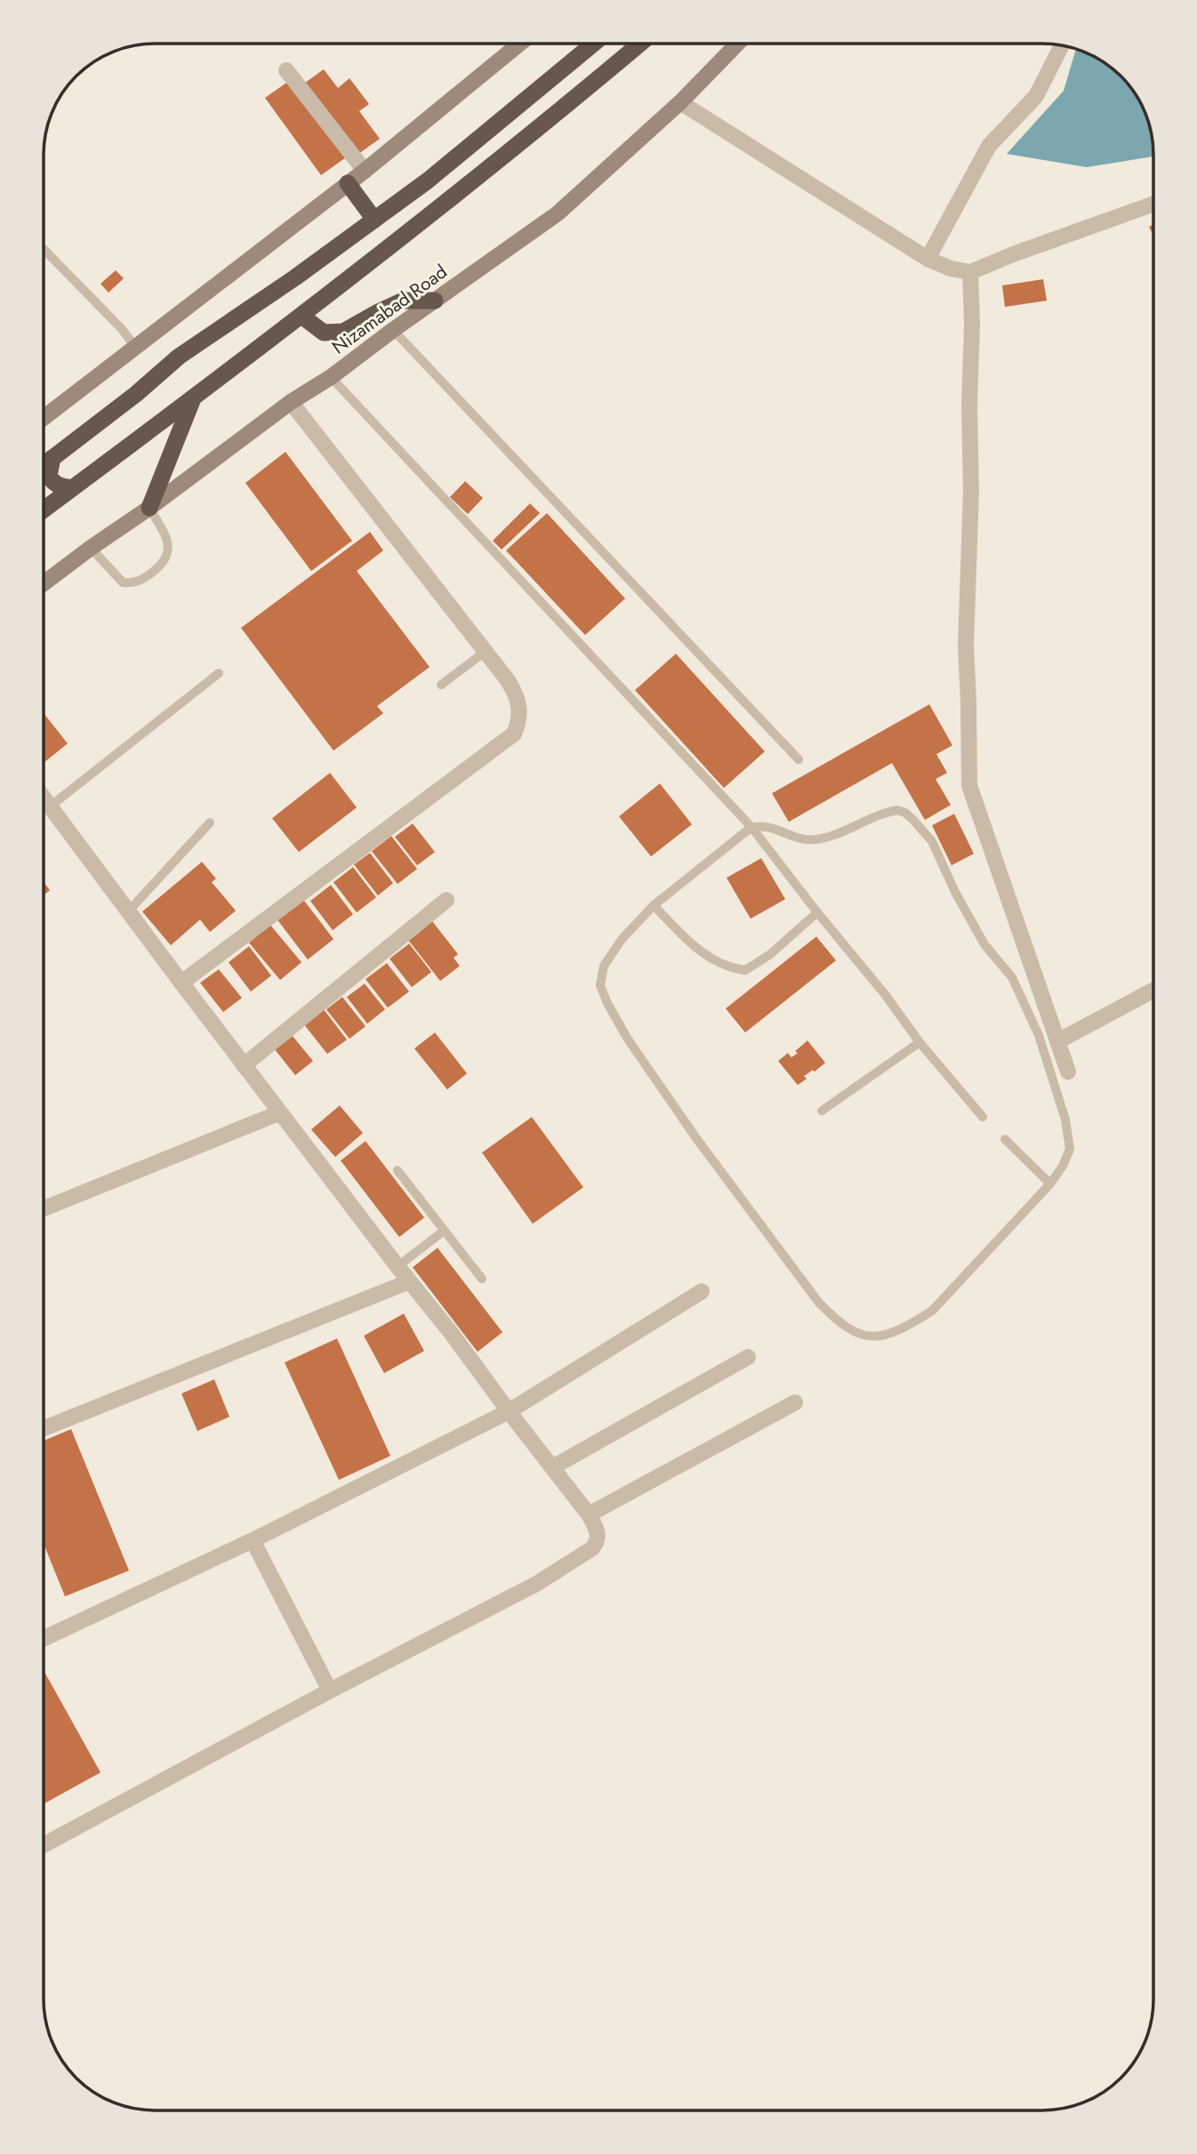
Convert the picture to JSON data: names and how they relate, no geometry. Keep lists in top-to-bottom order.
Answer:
{
  "streets": {
    "main road": ["Nizamabad Road"]
  }
}
